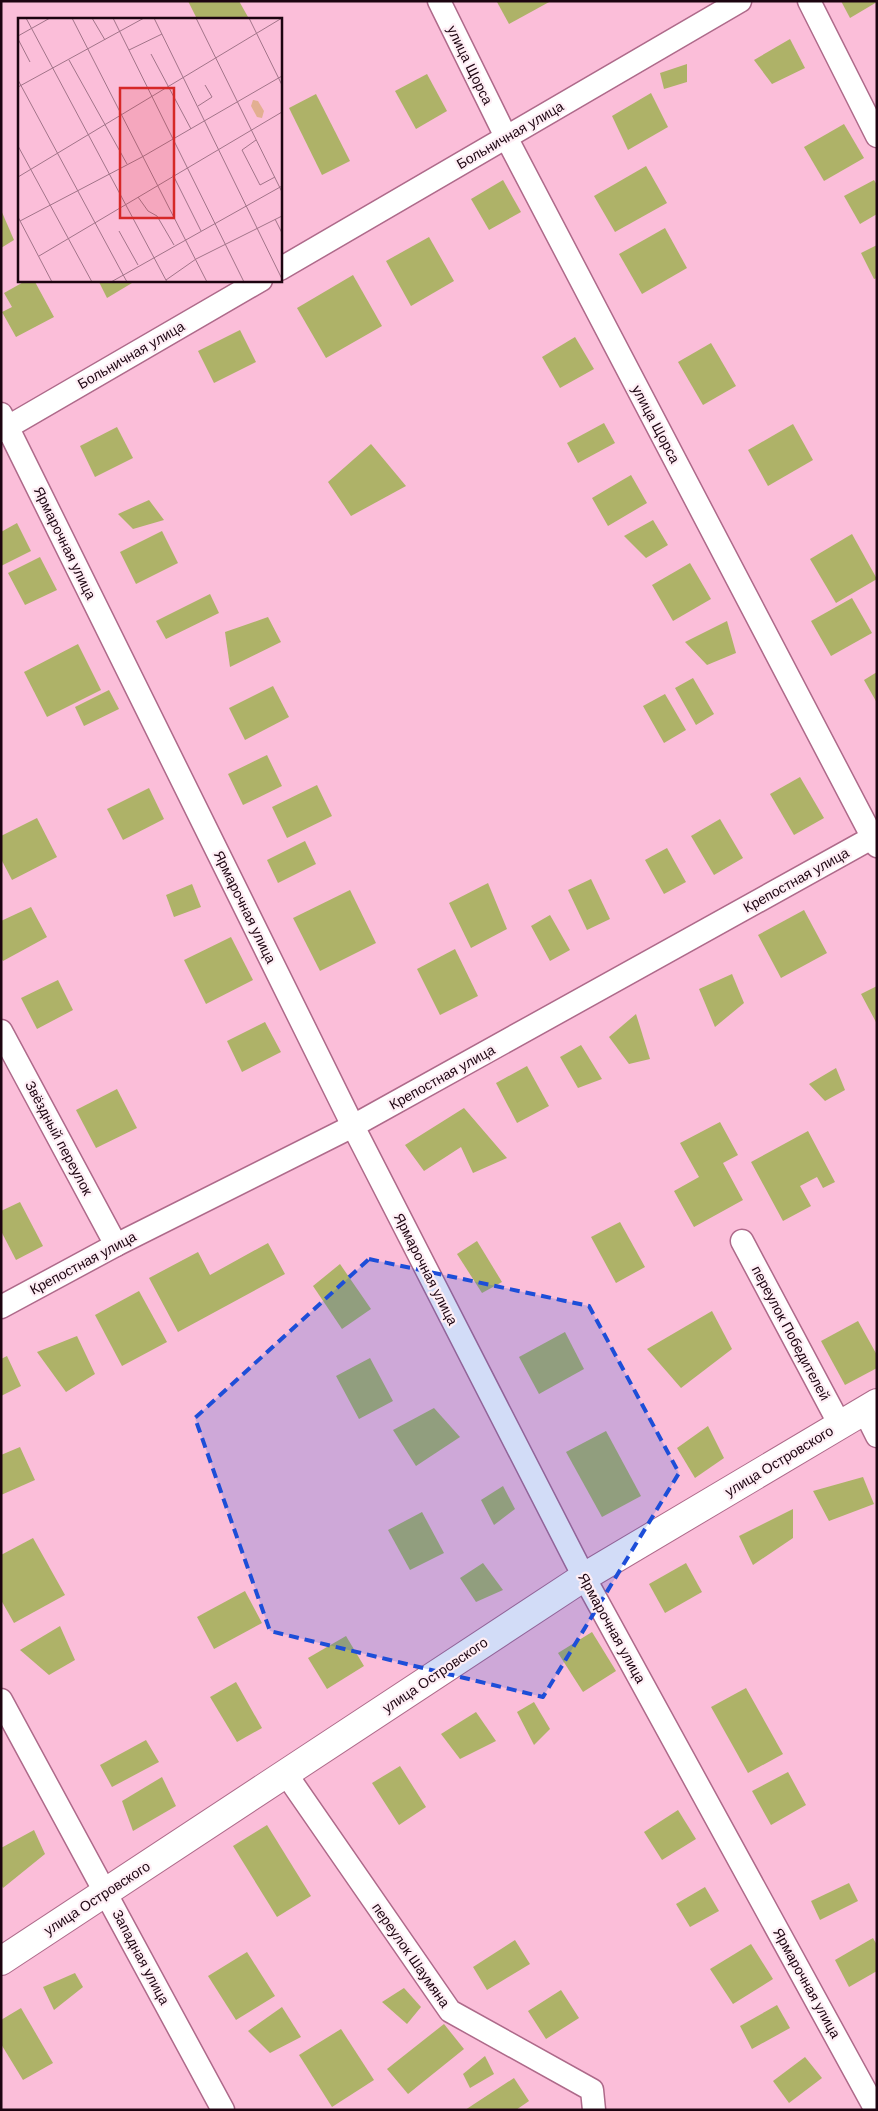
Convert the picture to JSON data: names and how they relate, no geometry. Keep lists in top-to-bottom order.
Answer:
{
  "streets": {
    "street": [
      "улица Щорса",
      "Больничная улица",
      "Ярмарочная улица",
      "Крепостная улица",
      "Звёздный переулок",
      "переулок Победителей",
      "улица Островского",
      "переулок Шаумяна",
      "Западная улица"
    ]
  },
  "crossings": [
    ["улица Щорса", "Больничная улица"],
    ["улица Щорса", "Крепостная улица"],
    ["Больничная улица", "Ярмарочная улица"],
    ["Ярмарочная улица", "Крепостная улица"],
    ["Ярмарочная улица", "улица Островского"],
    ["Крепостная улица", "Звёздный переулок"],
    ["переулок Победителей", "улица Островского"],
    ["улица Островского", "переулок Шаумяна"],
    ["улица Островского", "Западная улица"]
  ]
}
